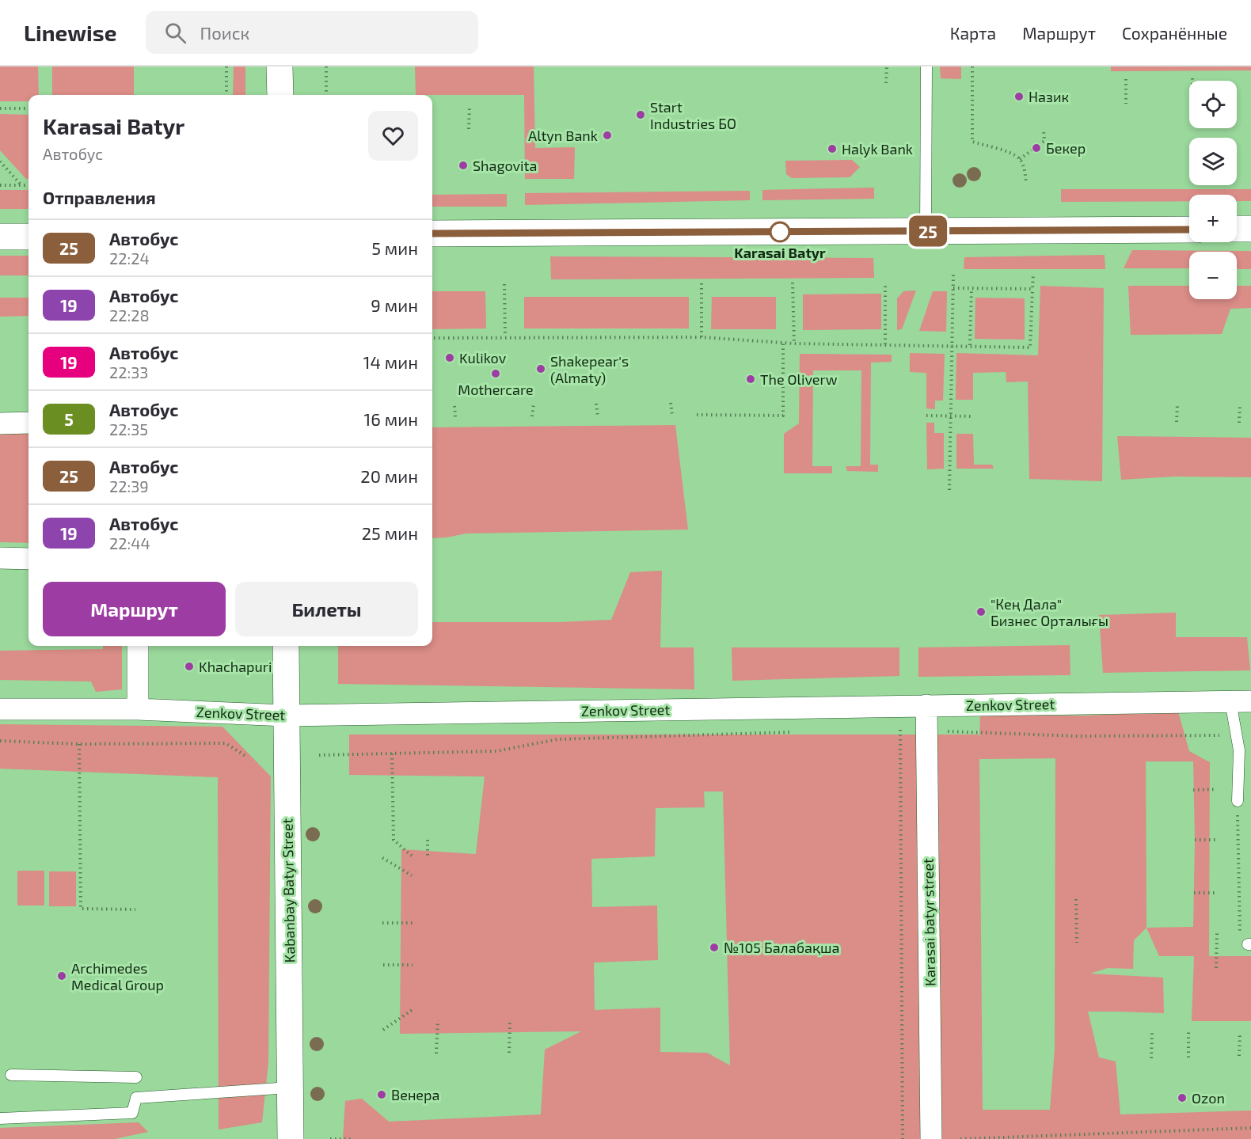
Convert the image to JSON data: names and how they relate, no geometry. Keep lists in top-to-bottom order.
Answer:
{
  "streets": {
    "main road": ["Kabanbay Batyr Street"],
    "street": ["Zenkov Street", "Karasai batyr street"]
  },
  "crossings": [
    ["Zenkov Street", "Kabanbay Batyr Street"],
    ["Zenkov Street", "Karasai batyr street"]
  ],
  "places": [
    "Назик",
    "Start Industries БО",
    "Altyn Bank",
    "Бекер",
    "Halyk Bank",
    "Shagovita",
    "Karasai Batyr",
    "Kulikov",
    "Shakepear's (Almaty)",
    "Mothercare",
    "The Oliverw",
    "\"Кең Дала\" Бизнес Орталығы",
    "Khachapuri",
    "№105 Балабақша",
    "Archimedes Medical Group",
    "Венера",
    "Ozon"
  ],
  "lines": ["bus line 25"],
  "page": {
    "header": "Linewise",
    "search": "Поиск",
    "nav": ["Карта", "Маршрут", "Сохранённые"],
    "on_map": "25",
    "map_buttons": ["+", "−"],
    "heading": [
      ["Karasai Batyr", "Автобус"],
      "Отправления"
    ],
    "list": [
      {
        "mark": "25",
        "name": "Автобус",
        "note": "22:24",
        "value": "5 мин"
      },
      {
        "mark": "19",
        "name": "Автобус",
        "note": "22:28",
        "value": "9 мин"
      },
      {
        "mark": "19",
        "name": "Автобус",
        "note": "22:33",
        "value": "14 мин"
      },
      {
        "mark": "5",
        "name": "Автобус",
        "note": "22:35",
        "value": "16 мин"
      },
      {
        "mark": "25",
        "name": "Автобус",
        "note": "22:39",
        "value": "20 мин"
      },
      {
        "mark": "19",
        "name": "Автобус",
        "note": "22:44",
        "value": "25 мин"
      }
    ],
    "buttons": ["Маршрут", "Билеты"]
  }
}
